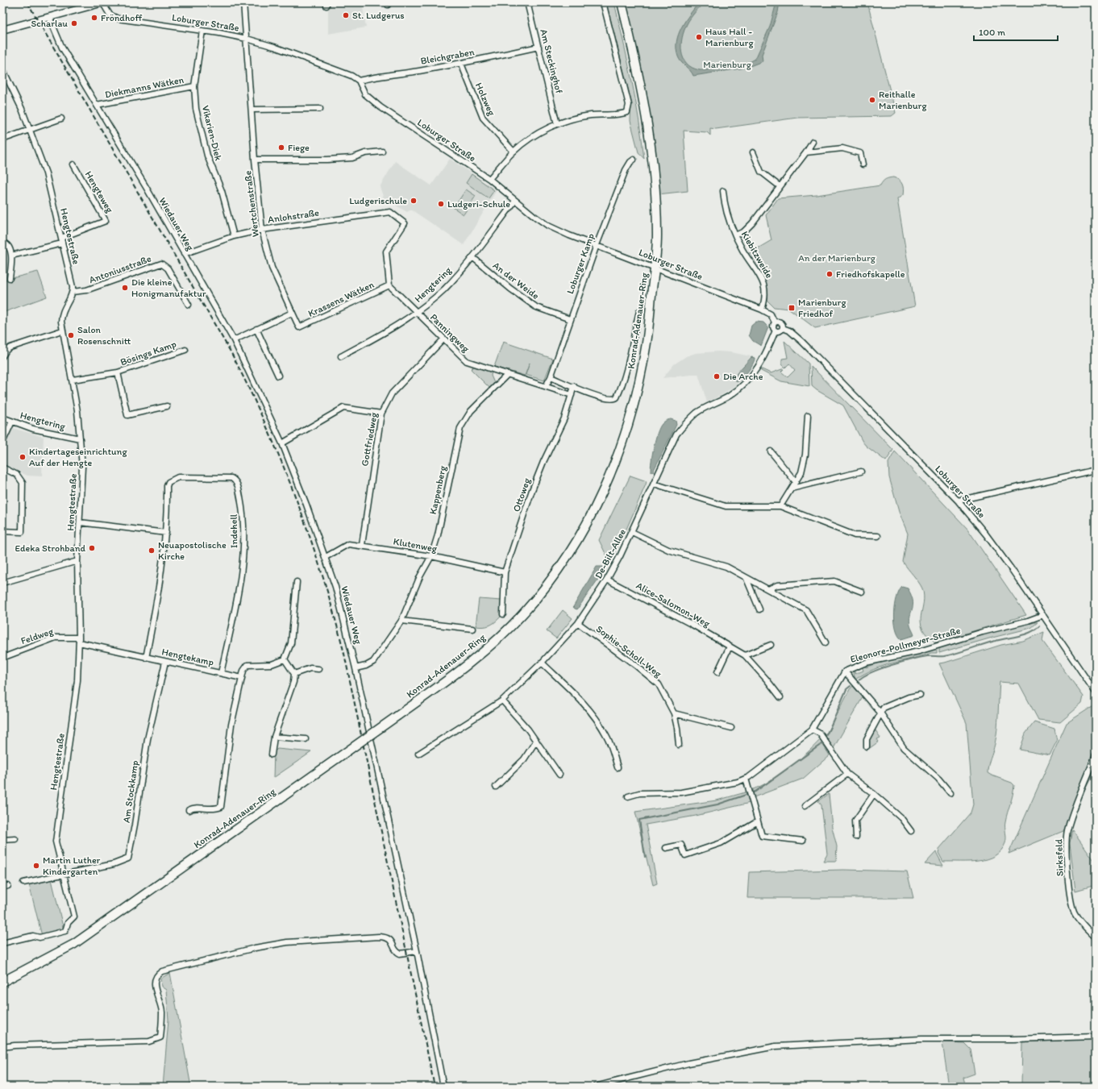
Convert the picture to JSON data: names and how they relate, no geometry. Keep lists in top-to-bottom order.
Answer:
{
  "streets": {
    "main road": ["Konrad-Adenauer-Ring"],
    "street": [
      "Loburger Straße",
      "Bleichgraben",
      "Am Steckinghof",
      "Diekmanns Wätken",
      "Holzweg",
      "Vikarien-Diek",
      "Hengteweg",
      "Wertchenstraße",
      "Anlohstraße",
      "Wiedauer Weg",
      "Hengtestraße",
      "Kiebitzweide",
      "Loburger Kamp",
      "Antoniusstraße",
      "An der Weide",
      "Hengtering",
      "Krassens Wätken",
      "Panningweg",
      "Bösings Kamp",
      "Gottfriedweg",
      "Kappenberg",
      "Ottoweg",
      "Indehell",
      "Klutenweg",
      "De-Bilt-Allee",
      "Alice-Salomon-Weg",
      "Feldweg",
      "Eleonore-Pollmeyer-Straße",
      "Sophie-Scholl-Weg",
      "Hengtekamp",
      "Am Stockkamp",
      "Sirksfeld"
    ]
  },
  "crossings": [
    ["Loburger Straße", "Bleichgraben"],
    ["Loburger Straße", "Vikarien-Diek"],
    ["Loburger Straße", "Wertchenstraße"],
    ["Loburger Straße", "Kiebitzweide"],
    ["Loburger Straße", "Loburger Kamp"],
    ["Loburger Straße", "Hengtering"],
    ["Loburger Straße", "Konrad-Adenauer-Ring"],
    ["Loburger Straße", "De-Bilt-Allee"],
    ["Loburger Straße", "Eleonore-Pollmeyer-Straße"],
    ["Bleichgraben", "Am Steckinghof"],
    ["Bleichgraben", "Holzweg"],
    ["Diekmanns Wätken", "Vikarien-Diek"],
    ["Diekmanns Wätken", "Wiedauer Weg"],
    ["Vikarien-Diek", "Anlohstraße"],
    ["Hengteweg", "Hengtestraße"],
    ["Wertchenstraße", "Anlohstraße"],
    ["Wertchenstraße", "Krassens Wätken"],
    ["Anlohstraße", "Wiedauer Weg"],
    ["Anlohstraße", "Krassens Wätken"],
    ["Anlohstraße", "Panningweg"],
    ["Wiedauer Weg", "Kappenberg"],
    ["Wiedauer Weg", "Klutenweg"],
    ["Hengtestraße", "Antoniusstraße"],
    ["Hengtestraße", "Hengtering"],
    ["Hengtestraße", "Bösings Kamp"],
    ["Hengtestraße", "Feldweg"],
    ["Hengtestraße", "Hengtekamp"],
    ["Hengtestraße", "Am Stockkamp"],
    ["Loburger Kamp", "An der Weide"],
    ["An der Weide", "Hengtering"],
    ["Hengtering", "Panningweg"],
    ["Krassens Wätken", "Panningweg"],
    ["Panningweg", "Gottfriedweg"],
    ["Panningweg", "Kappenberg"],
    ["Panningweg", "Ottoweg"],
    ["Gottfriedweg", "Klutenweg"],
    ["Kappenberg", "Klutenweg"],
    ["Ottoweg", "Klutenweg"],
    ["Indehell", "Hengtekamp"],
    ["De-Bilt-Allee", "Alice-Salomon-Weg"],
    ["De-Bilt-Allee", "Sophie-Scholl-Weg"],
    ["Feldweg", "Hengtekamp"],
    ["Hengtekamp", "Am Stockkamp"]
  ],
  "parks": ["Marienburg", "An der Marienburg"],
  "places": {
    "other": [
      "St. Ludgerus",
      "Fröndhoff",
      "Scharlau",
      "Haus Hall - Marienburg",
      "Reithalle Marienburg",
      "Fiege",
      "Ludgerischule",
      "Ludgeri-Schule",
      "Friedhofskapelle",
      "Die kleine Honigmanufaktur",
      "Salon Rosenschnitt",
      "Die Arche",
      "Kindertageseinrichtung Auf der Hengte",
      "Edeka Strohband",
      "Neuapostolische Kirche",
      "Martin Luther Kindergarten"
    ],
    "transit": ["Marienburg Friedhof"]
  },
  "scale_bar": "100 m"
}
